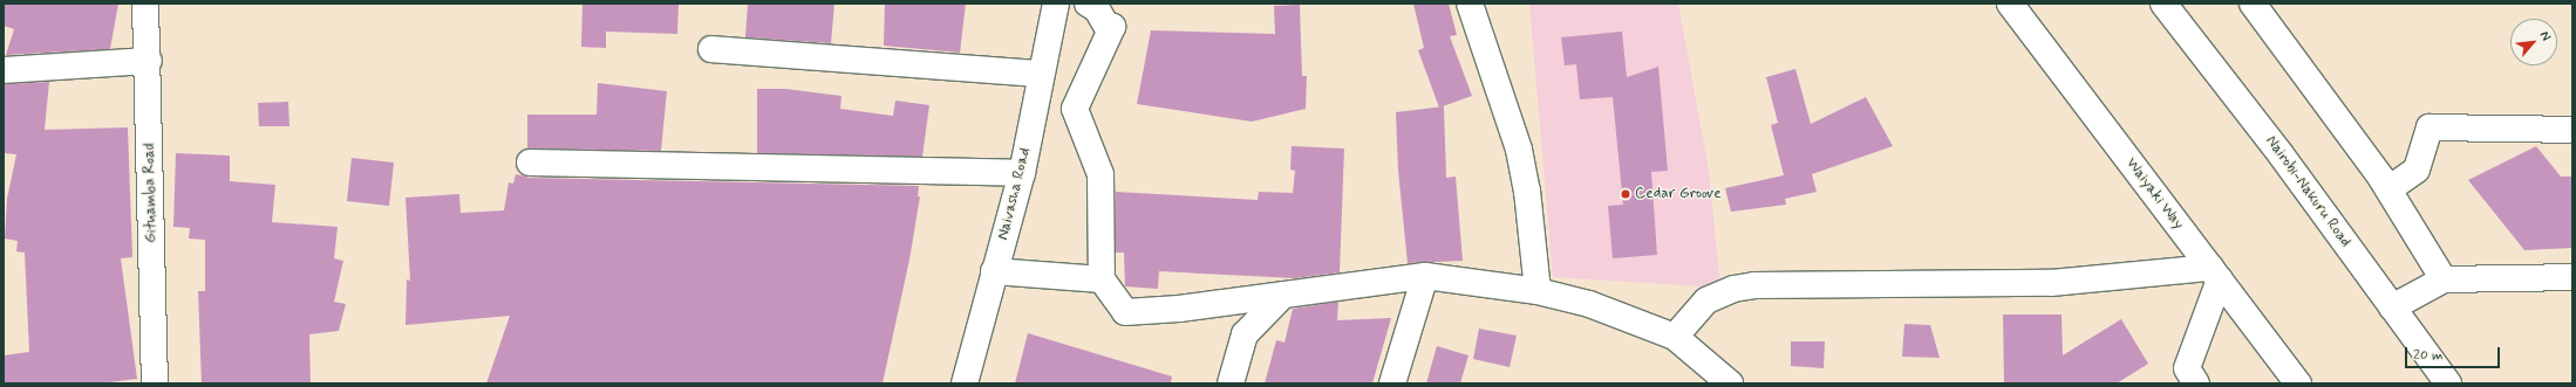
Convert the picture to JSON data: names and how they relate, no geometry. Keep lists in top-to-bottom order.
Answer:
{
  "streets": {
    "main road": [
      "Nairobi-Nakuru Road",
      "Gituamba Road",
      "Naivasha Road",
      "Waiyaki Way"
    ]
  },
  "places": ["Cedar Groove"],
  "scale_bar": "20 m",
  "north": "top right"
}
